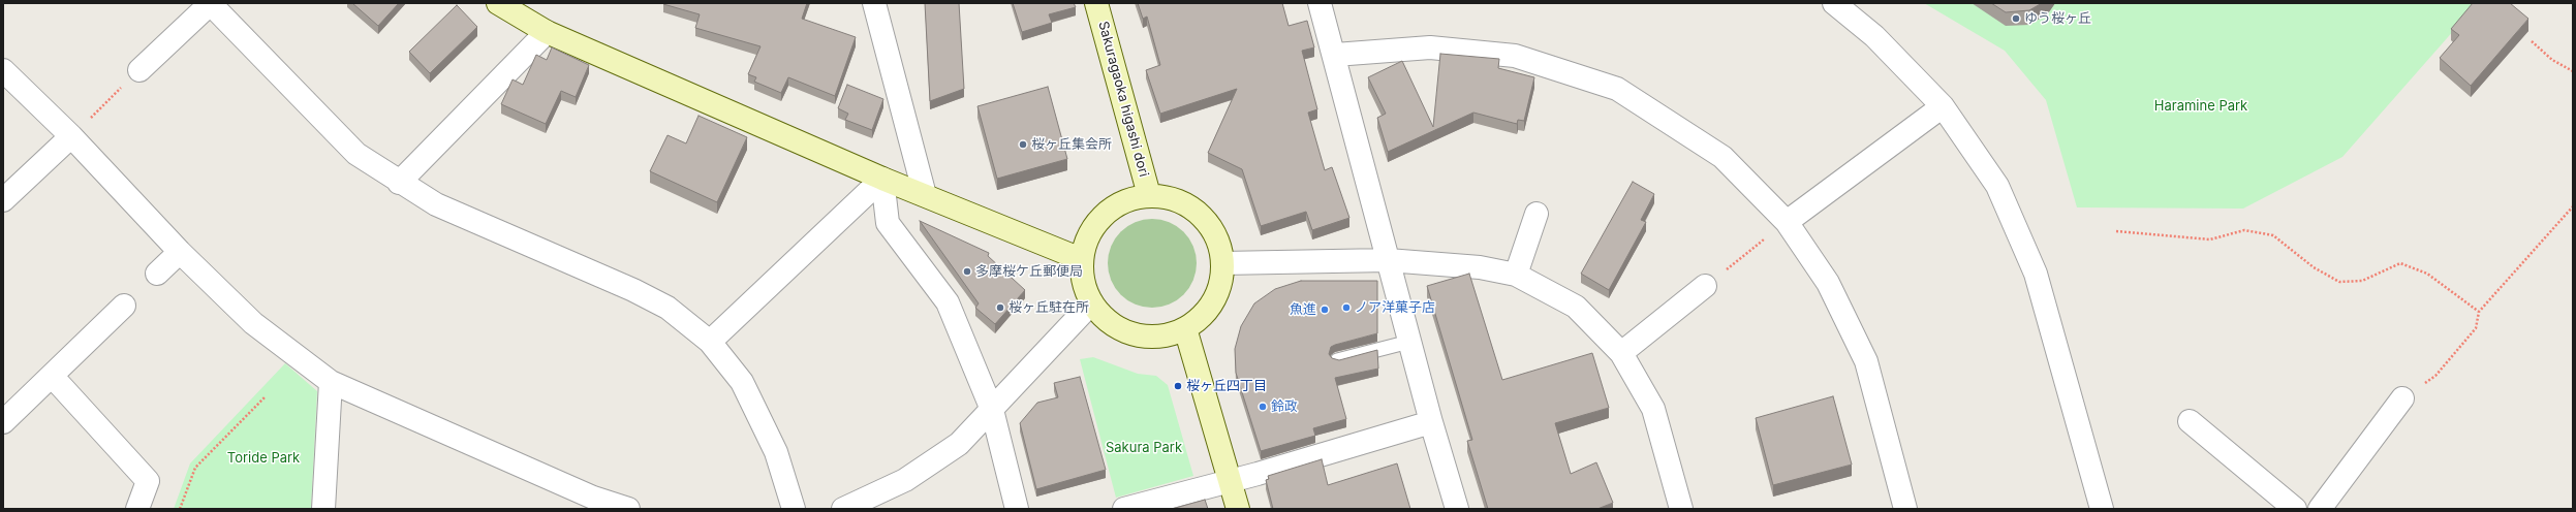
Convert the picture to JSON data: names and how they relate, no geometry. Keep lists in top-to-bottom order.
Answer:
{
  "streets": {
    "street": ["Sakuragaoka higashi dori"]
  },
  "parks": ["Haramine Park", "Sakura Park", "Toride Park"],
  "places": [
    "ゆう桜ヶ丘",
    "桜ヶ丘集会所",
    "多摩桜ケ丘郵便局",
    "桜ヶ丘駐在所",
    "ノア洋菓子店",
    "魚進",
    "桜ヶ丘四丁目",
    "鈴政"
  ]
}
